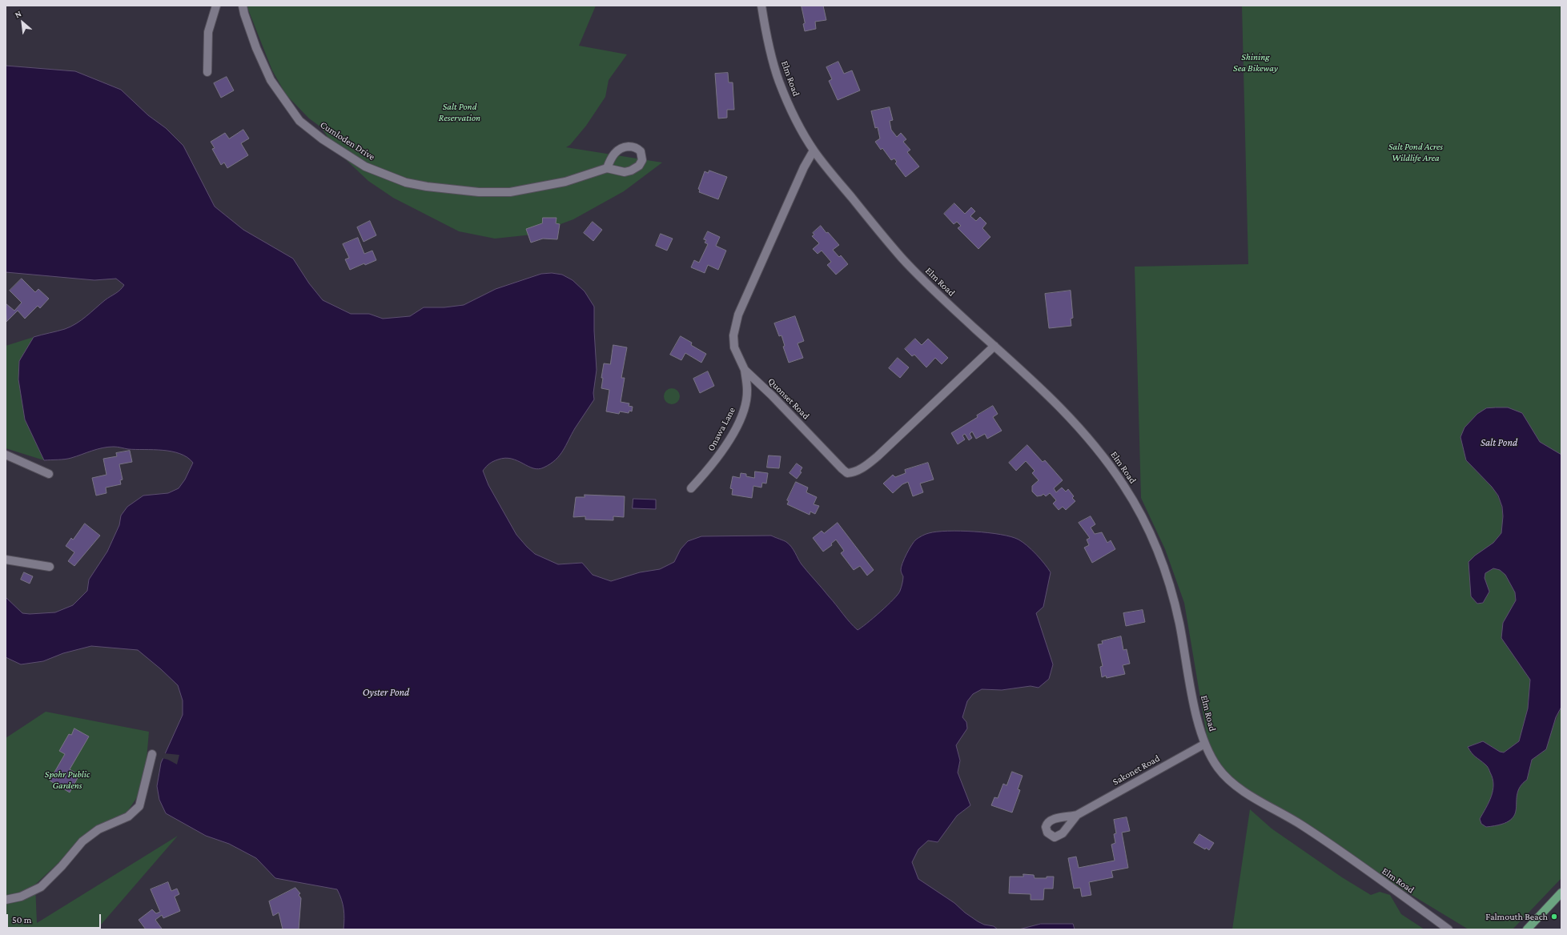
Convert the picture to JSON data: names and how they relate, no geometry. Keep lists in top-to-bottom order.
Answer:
{
  "streets": {
    "street": [
      "Elm Road",
      "Cumloden Drive",
      "Quonset Road",
      "Onawa Lane",
      "Sakonet Road"
    ]
  },
  "crossings": [
    ["Elm Road", "Quonset Road"],
    ["Elm Road", "Sakonet Road"],
    ["Quonset Road", "Onawa Lane"]
  ],
  "water": ["Salt Pond", "Oyster Pond"],
  "parks": [
    "Shining Sea Bikeway",
    "Salt Pond Reservation",
    "Salt Pond Acres Wildlife Area",
    "Spohr Public Gardens"
  ],
  "places": ["Falmouth Beach"],
  "scale_bar": "50 m",
  "north": "top left"
}
